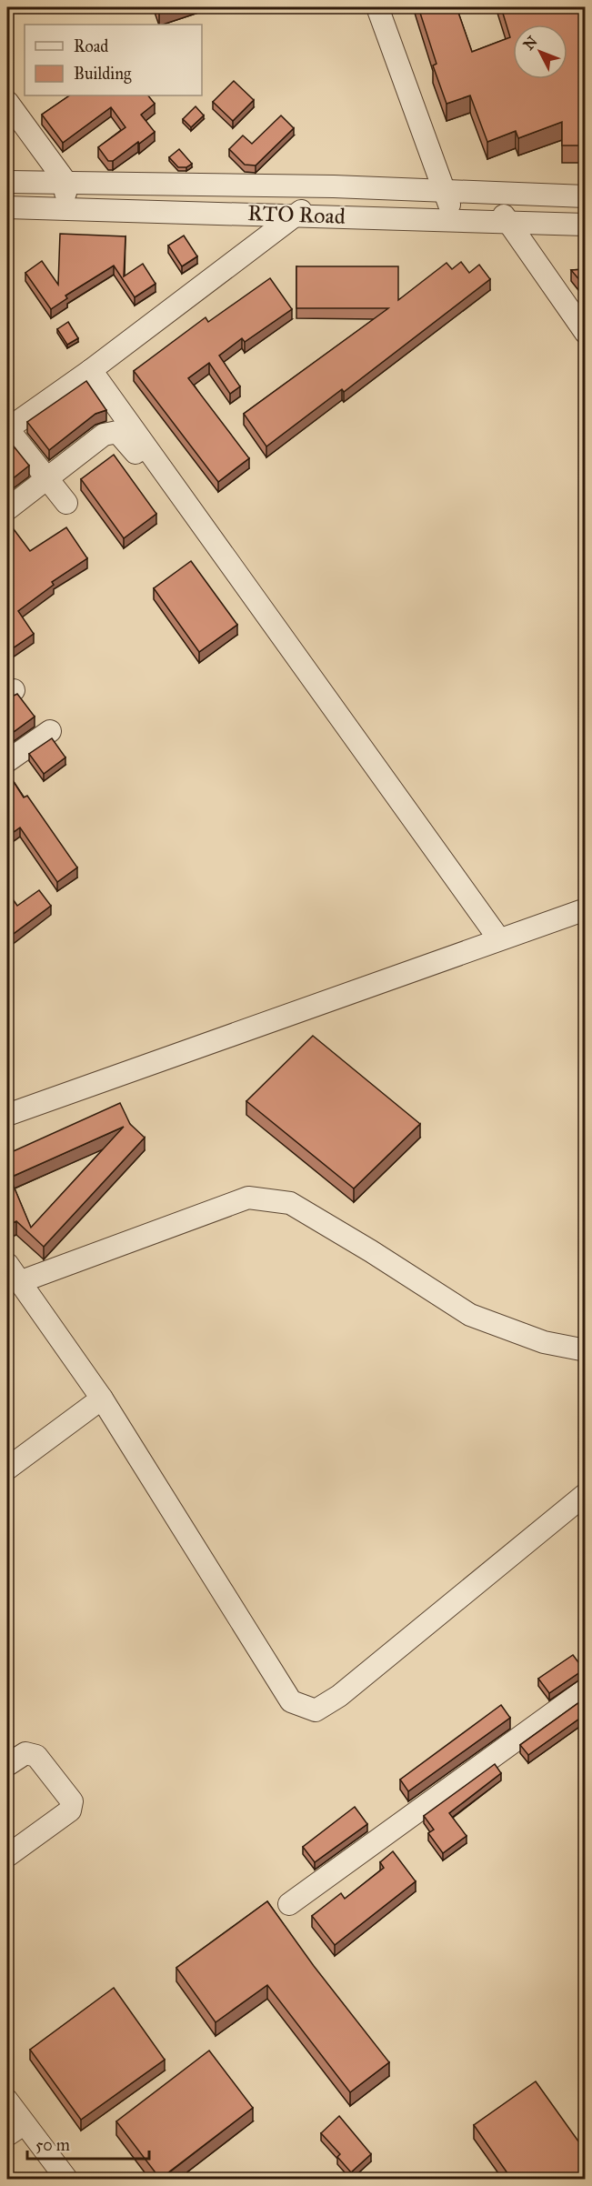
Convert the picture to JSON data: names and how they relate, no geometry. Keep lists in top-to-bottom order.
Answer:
{
  "streets": {
    "street": ["RTO Road"]
  },
  "legend": ["Road", "Building"],
  "scale_bar": "50 m",
  "north": "top left"
}
